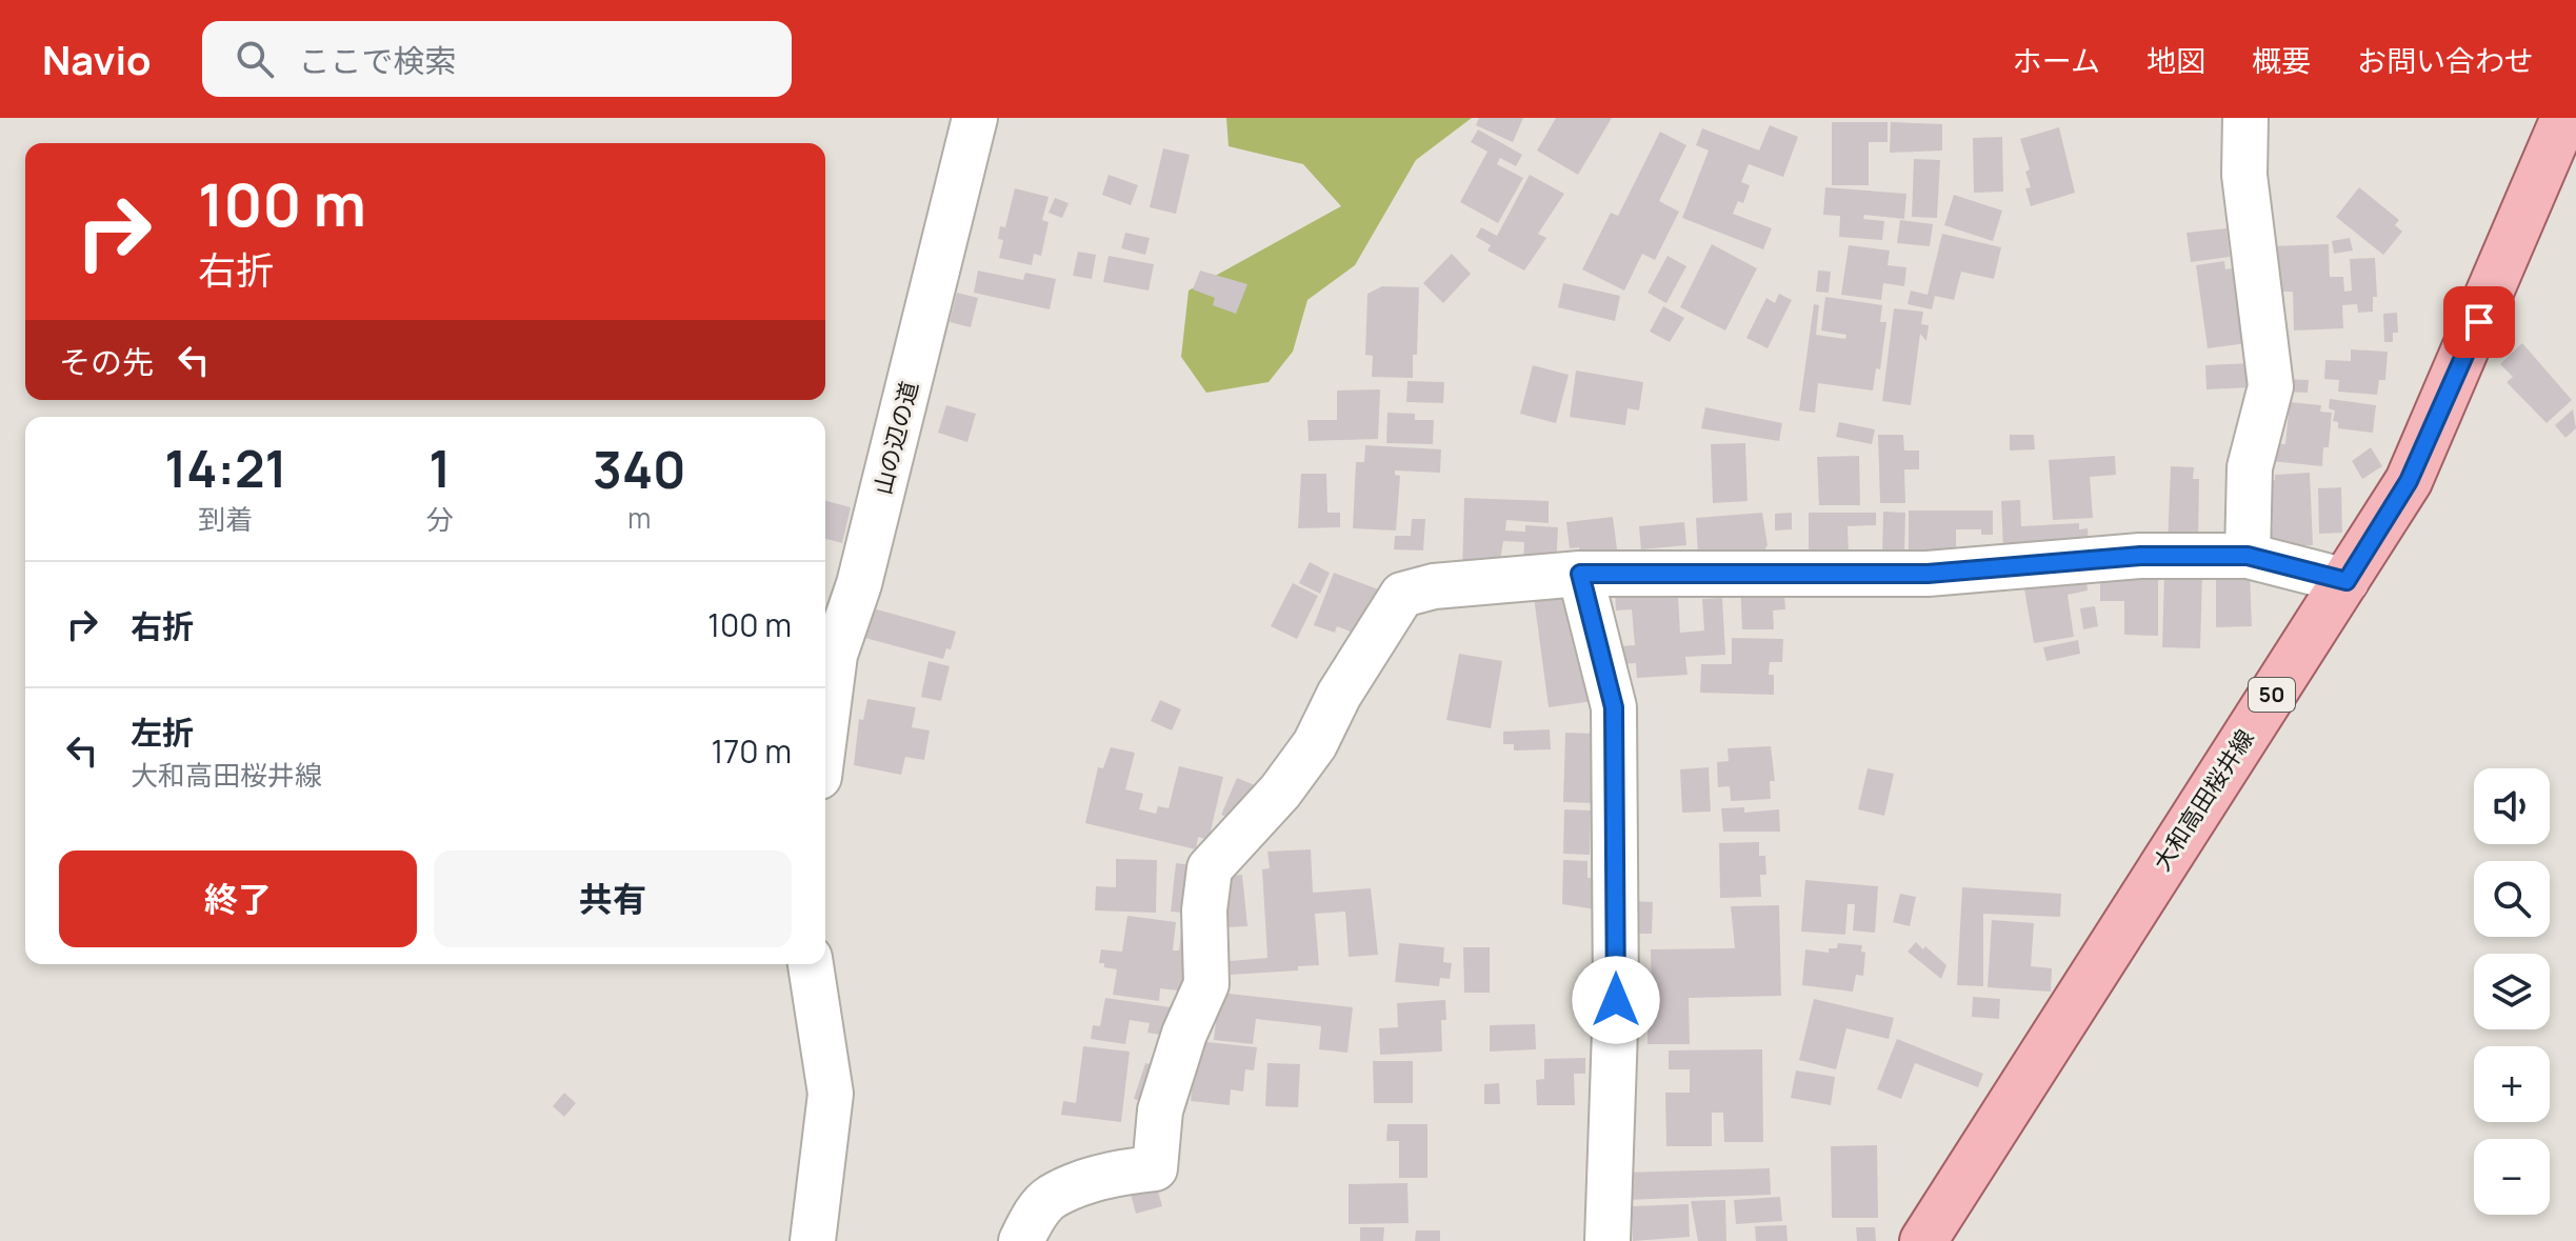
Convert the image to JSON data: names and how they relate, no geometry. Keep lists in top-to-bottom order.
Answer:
{
  "streets": {
    "main road": ["50", "大和高田桜井線"],
    "street": ["山の辺の道"]
  },
  "page": {
    "header": "Navio",
    "search": "ここで検索",
    "nav": [
      "ホーム",
      "地図",
      "概要",
      "お問い合わせ"
    ],
    "turn": ["100 m", "右折"],
    "then": "その先",
    "eta": [
      "14:21",
      "到着",
      "1",
      "分",
      "340",
      "m"
    ],
    "list": [
      {
        "name": "右折",
        "value": "100 m"
      },
      {
        "name": "左折",
        "note": "大和高田桜井線",
        "value": "170 m"
      }
    ],
    "map_buttons": ["+", "−"],
    "buttons": ["終了", "共有"]
  }
}
